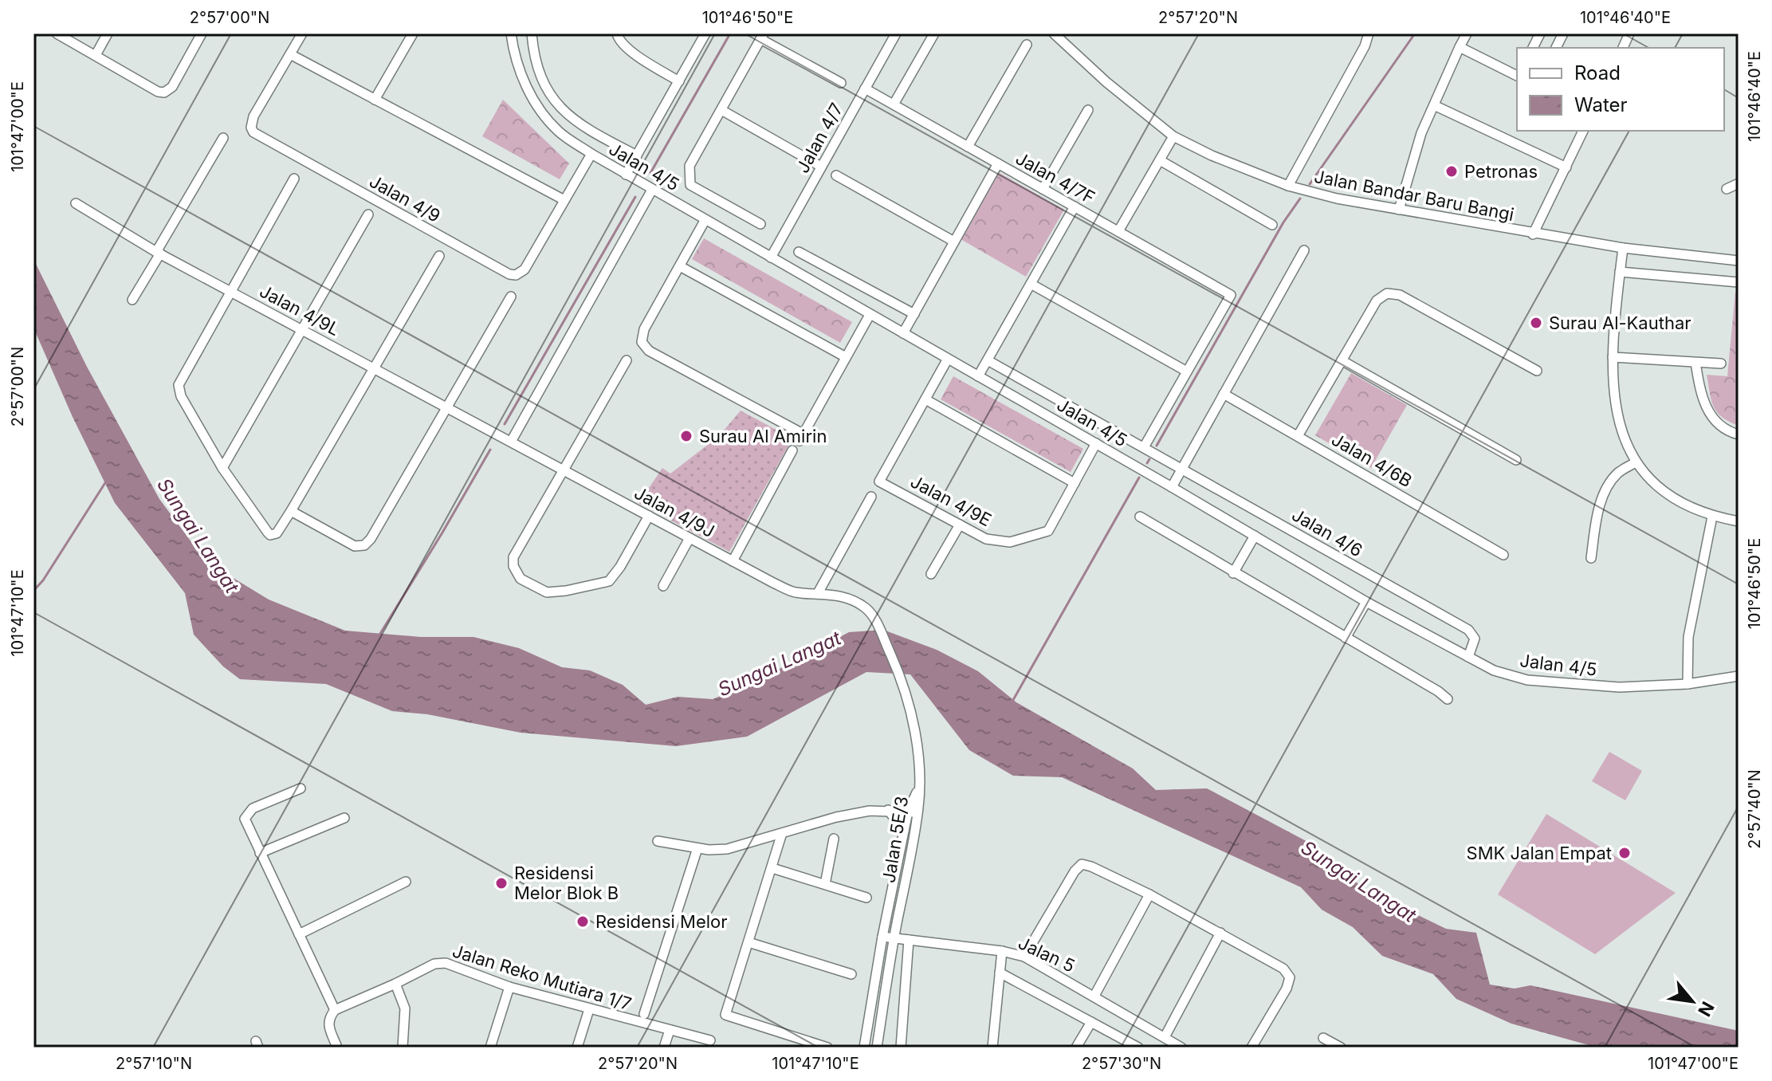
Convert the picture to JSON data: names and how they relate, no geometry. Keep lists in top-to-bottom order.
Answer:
{
  "streets": {
    "street": [
      "Jalan 4/7",
      "Jalan 4/5",
      "Jalan 4/7F",
      "Jalan Bandar Baru Bangi",
      "Jalan 4/9",
      "Jalan 4/9L",
      "Jalan 4/6B",
      "Jalan 4/9E",
      "Jalan 4/9J",
      "Jalan 4/6",
      "Jalan 5E/3",
      "Jalan 5",
      "Jalan Reko Mutiara 1/7"
    ]
  },
  "crossings": [
    ["Jalan 4/7", "Jalan 4/5"],
    ["Jalan 4/7", "Jalan 4/7F"],
    ["Jalan 4/5", "Jalan 4/9"],
    ["Jalan 4/5", "Jalan 4/9E"],
    ["Jalan 4/5", "Jalan 4/6"],
    ["Jalan 4/9L", "Jalan 4/9J"],
    ["Jalan 4/9J", "Jalan 5E/3"],
    ["Jalan 5E/3", "Jalan 5"]
  ],
  "water": ["Sungai Langat"],
  "places": [
    "Petronas",
    "Surau Al-Kauthar",
    "Surau Al Amirin",
    "SMK Jalan Empat",
    "Residensi Melor Blok B",
    "Residensi Melor"
  ],
  "legend": ["Road", "Water"],
  "north": "bottom right",
  "coordinates": [
    "2°57'00\"N",
    "101°46'50\"E",
    "2°57'20\"N",
    "101°46'40\"E",
    "101°47'00\"E",
    "101°47'10\"E",
    "2°57'40\"N",
    "2°57'10\"N",
    "2°57'30\"N"
  ]
}
